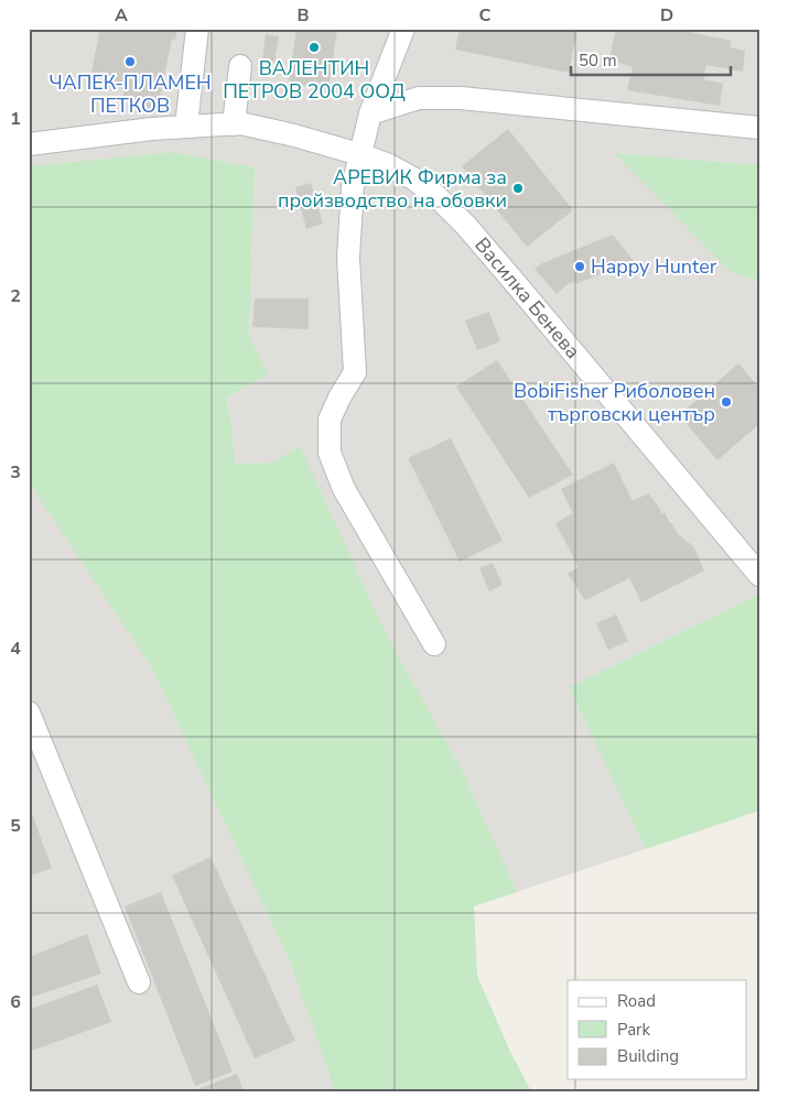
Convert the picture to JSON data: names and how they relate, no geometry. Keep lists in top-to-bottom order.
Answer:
{
  "streets": {
    "street": ["Василка Бенева"]
  },
  "places": [
    "ВАЛЕНТИН ПЕТРОВ 2004 ООД",
    "ЧАПЕК-ПЛАМЕН ПЕТКОВ",
    "АРЕВИК Фирма за пройзводство на обовки",
    "Happy Hunter",
    "BobiFisher Риболовен търговски център"
  ],
  "legend": ["Road", "Park", "Building"],
  "scale_bar": "50 m",
  "grid": {
    "columns": [
      "A",
      "B",
      "C",
      "D"
    ],
    "rows": [
      "1",
      "2",
      "3",
      "4",
      "5",
      "6"
    ]
  }
}
